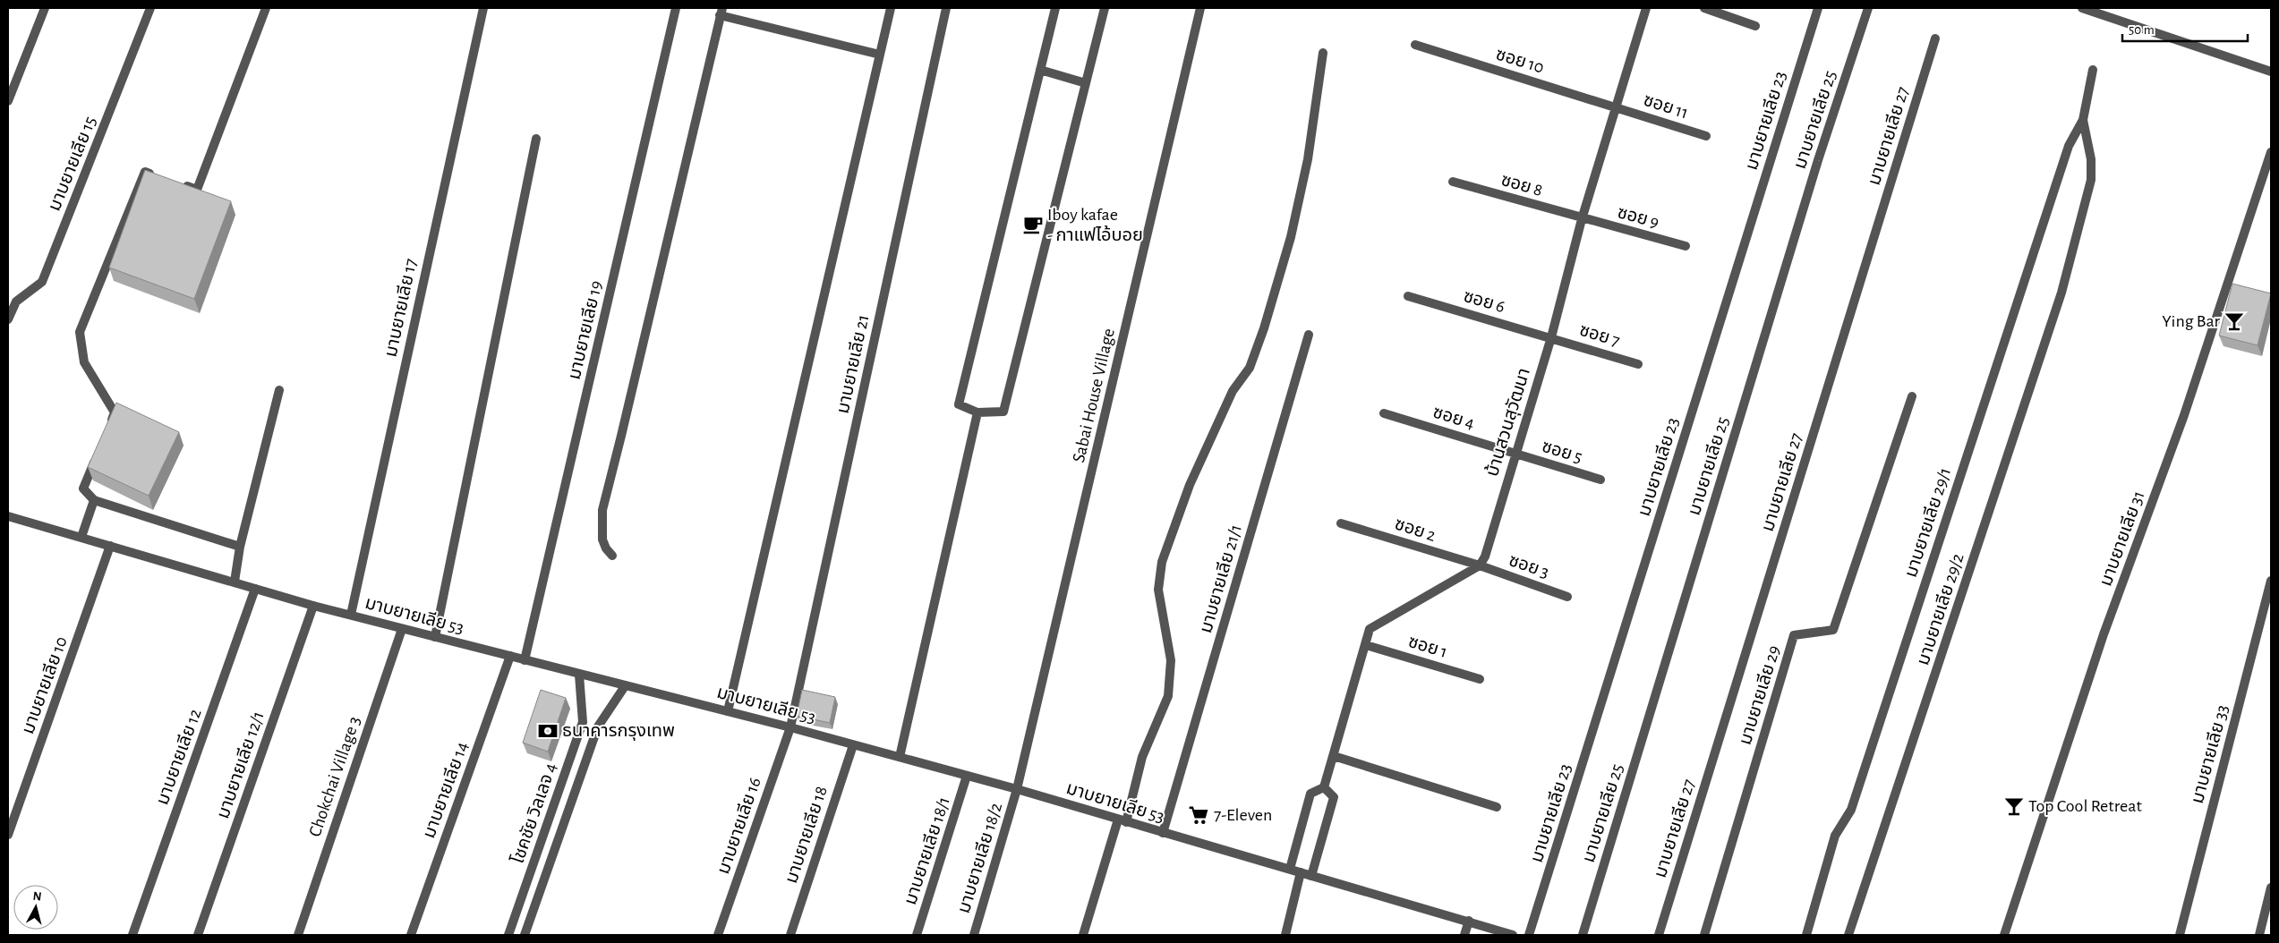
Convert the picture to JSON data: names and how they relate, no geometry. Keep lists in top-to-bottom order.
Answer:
{
  "streets": {
    "street": [
      "ซอย 10",
      "ซอย 11",
      "มาบยายเลีย 25",
      "มาบยายเลีย 23",
      "มาบยายเลีย 27",
      "มาบยายเลีย 15",
      "ซอย 8",
      "ซอย 9",
      "ซอย 6",
      "มาบยายเลีย 17",
      "มาบยายเลีย 19",
      "ซอย 7",
      "มาบยายเลีย 21",
      "Sabai House Village",
      "ซอย 4",
      "บ้านสวนสุวัฒนา",
      "ซอย 5",
      "มาบยายเลีย 29/1",
      "ซอย 2",
      "มาบยายเลีย 31",
      "ซอย 3",
      "มาบยายเลีย 21/1",
      "มาบยายเลีย 29/2",
      "มาบยายเลีย 53",
      "ซอย 1",
      "มาบยายเลีย 10",
      "มาบยายเลีย 29",
      "มาบยายเลีย 33",
      "มาบยายเลีย 12",
      "มาบยายเลีย 12/1",
      "Chokchai Village 3",
      "มาบยายเลีย 14",
      "โชคชัย วิลเลจ 4",
      "มาบยายเลีย 16",
      "มาบยายเลีย 18",
      "มาบยายเลีย 18/1",
      "มาบยายเลีย 18/2"
    ]
  },
  "crossings": [
    ["ซอย 10", "ซอย 11"],
    ["ซอย 10", "บ้านสวนสุวัฒนา"],
    ["ซอย 11", "บ้านสวนสุวัฒนา"],
    ["ซอย 8", "ซอย 9"],
    ["ซอย 8", "บ้านสวนสุวัฒนา"],
    ["ซอย 9", "บ้านสวนสุวัฒนา"],
    ["ซอย 6", "ซอย 7"],
    ["ซอย 6", "บ้านสวนสุวัฒนา"],
    ["มาบยายเลีย 17", "มาบยายเลีย 53"],
    ["มาบยายเลีย 19", "มาบยายเลีย 53"],
    ["ซอย 7", "บ้านสวนสุวัฒนา"],
    ["มาบยายเลีย 21", "มาบยายเลีย 53"],
    ["มาบยายเลีย 21", "มาบยายเลีย 16"],
    ["Sabai House Village", "มาบยายเลีย 53"],
    ["Sabai House Village", "มาบยายเลีย 18/2"],
    ["ซอย 4", "บ้านสวนสุวัฒนา"],
    ["ซอย 4", "ซอย 5"],
    ["บ้านสวนสุวัฒนา", "ซอย 5"],
    ["บ้านสวนสุวัฒนา", "ซอย 2"],
    ["บ้านสวนสุวัฒนา", "ซอย 3"],
    ["มาบยายเลีย 29/1", "มาบยายเลีย 29/2"],
    ["ซอย 2", "ซอย 3"],
    ["มาบยายเลีย 21/1", "มาบยายเลีย 53"],
    ["มาบยายเลีย 53", "มาบยายเลีย 10"],
    ["มาบยายเลีย 53", "มาบยายเลีย 12"],
    ["มาบยายเลีย 53", "มาบยายเลีย 12/1"],
    ["มาบยายเลีย 53", "Chokchai Village 3"],
    ["มาบยายเลีย 53", "มาบยายเลีย 14"],
    ["มาบยายเลีย 53", "โชคชัย วิลเลจ 4"],
    ["มาบยายเลีย 53", "มาบยายเลีย 16"],
    ["มาบยายเลีย 53", "มาบยายเลีย 18"],
    ["มาบยายเลีย 53", "มาบยายเลีย 18/1"],
    ["มาบยายเลีย 53", "มาบยายเลีย 18/2"]
  ],
  "places": {
    "cafe": ["Iboy kafae - กาแฟไอ้บอย"],
    "bar": ["Ying Bar", "Top Cool Retreat"],
    "bank": ["ธนาคารกรุงเทพ"],
    "supermarket": ["7-Eleven"]
  },
  "scale_bar": "50 m",
  "north": "top"
}
